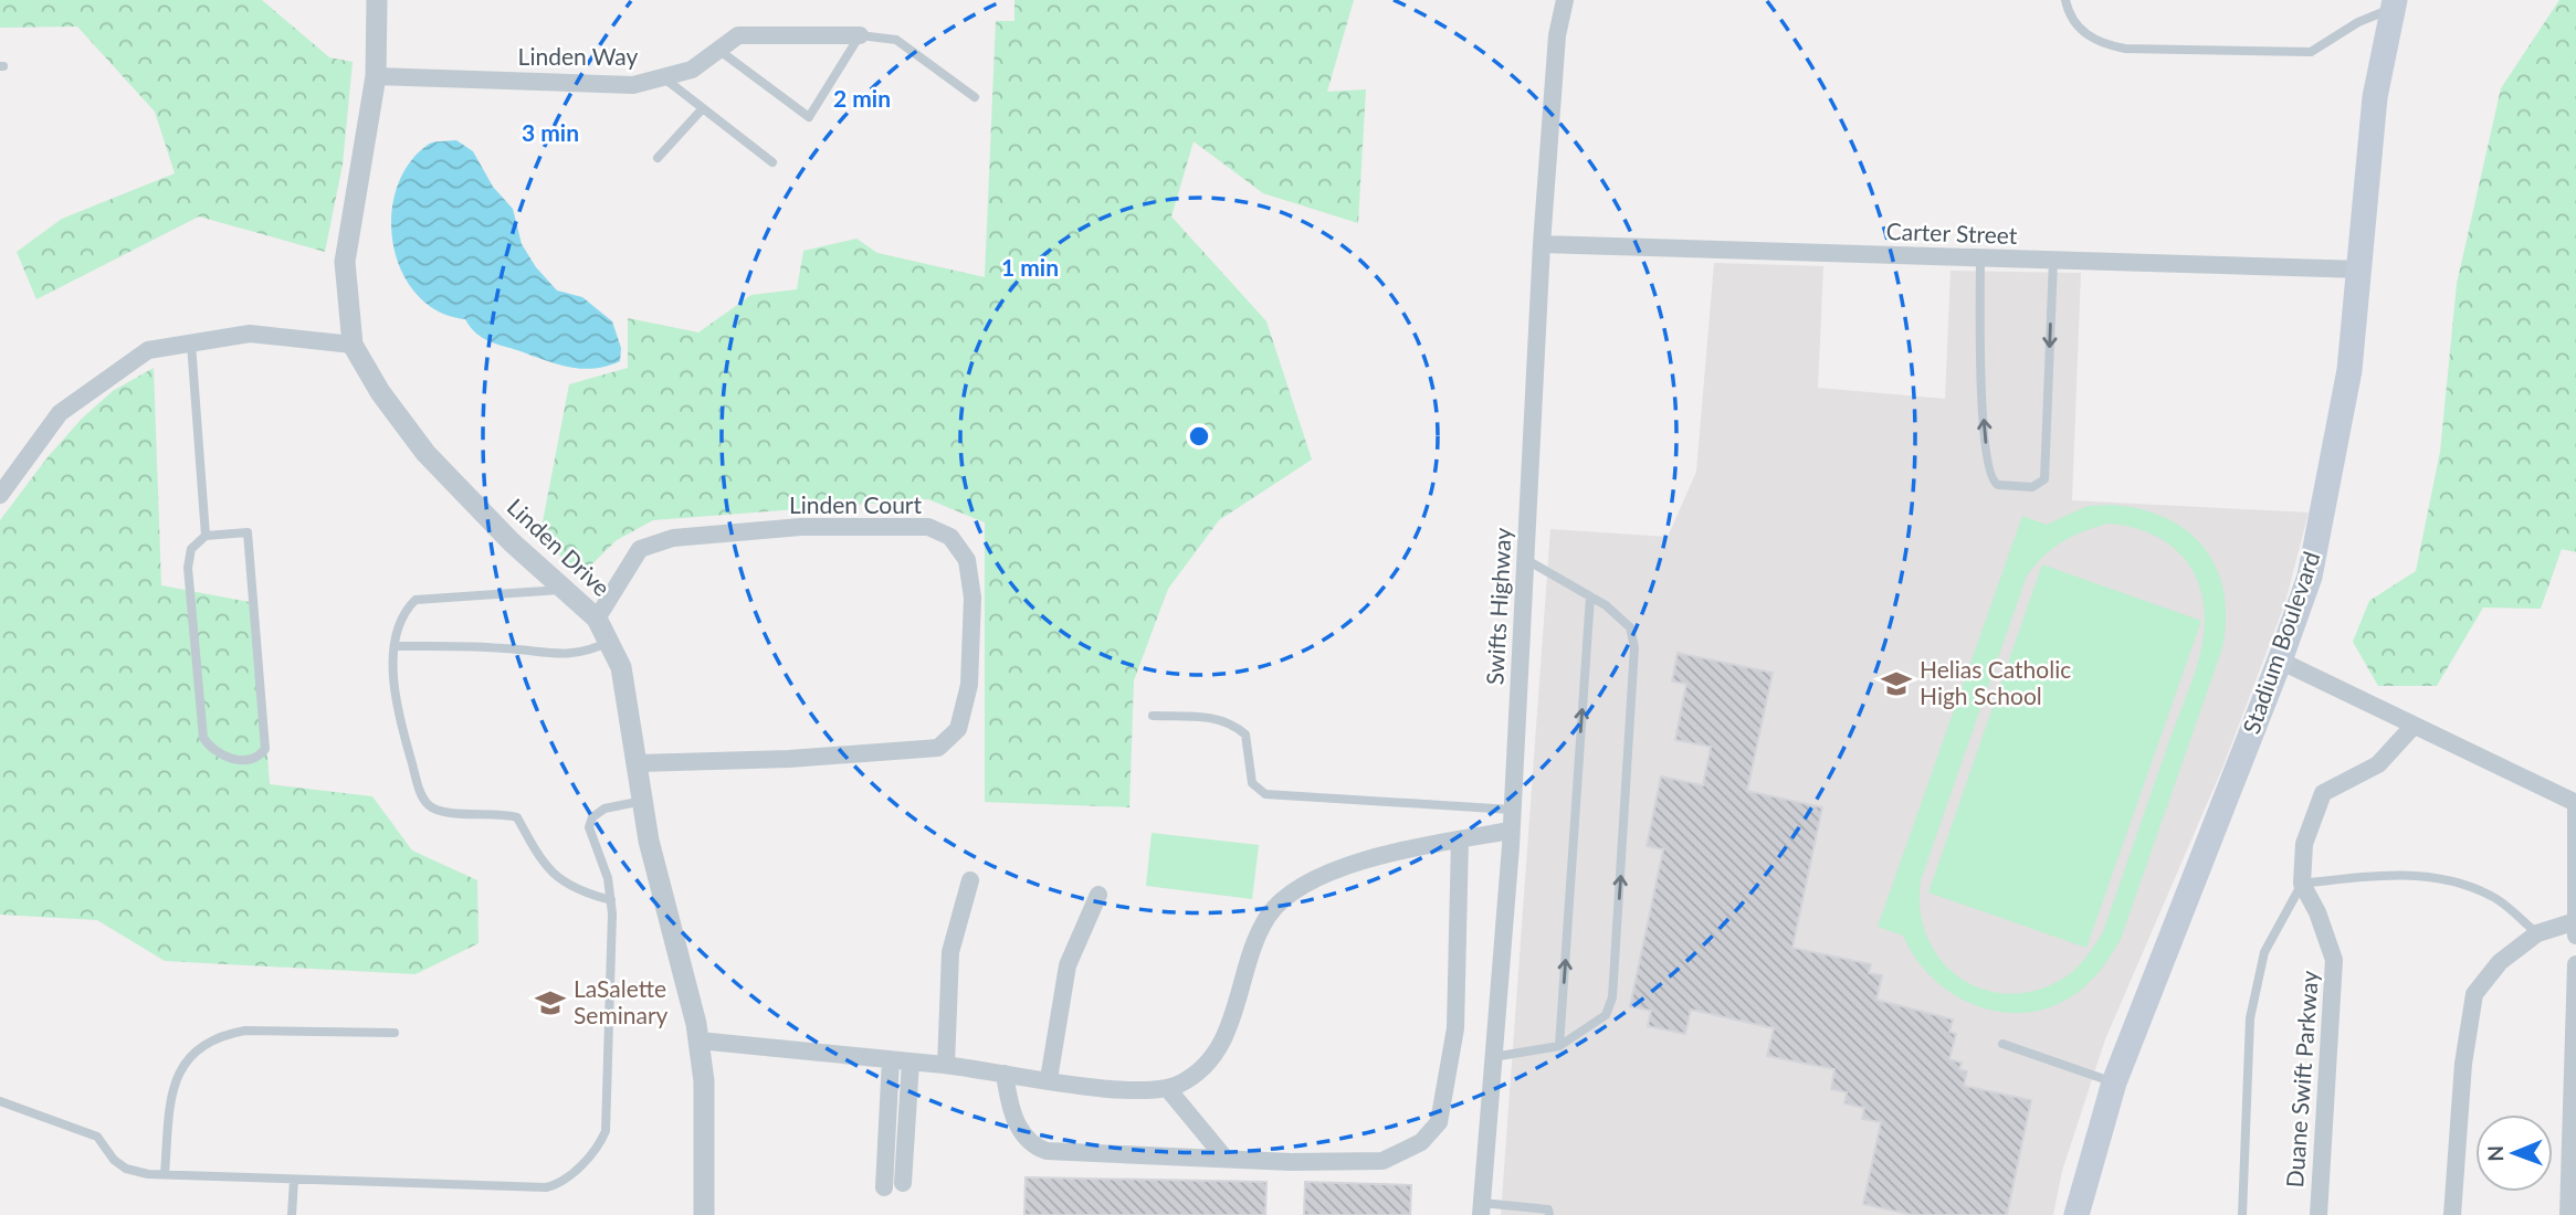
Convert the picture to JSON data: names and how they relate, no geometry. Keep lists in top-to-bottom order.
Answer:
{
  "streets": {
    "main road": ["Stadium Boulevard"],
    "street": [
      "Linden Way",
      "Carter Street",
      "Linden Court",
      "Linden Drive",
      "Swifts Highway",
      "Duane Swift Parkway"
    ]
  },
  "crossings": [
    ["Linden Way", "Linden Drive"],
    ["Carter Street", "Swifts Highway"],
    ["Carter Street", "Stadium Boulevard"],
    ["Linden Court", "Linden Drive"]
  ],
  "places": {
    "school or university": ["Helias Catholic High School", "LaSalette Seminary"]
  },
  "north": "left",
  "rings": ["2 min", "3 min", "1 min"]
}
